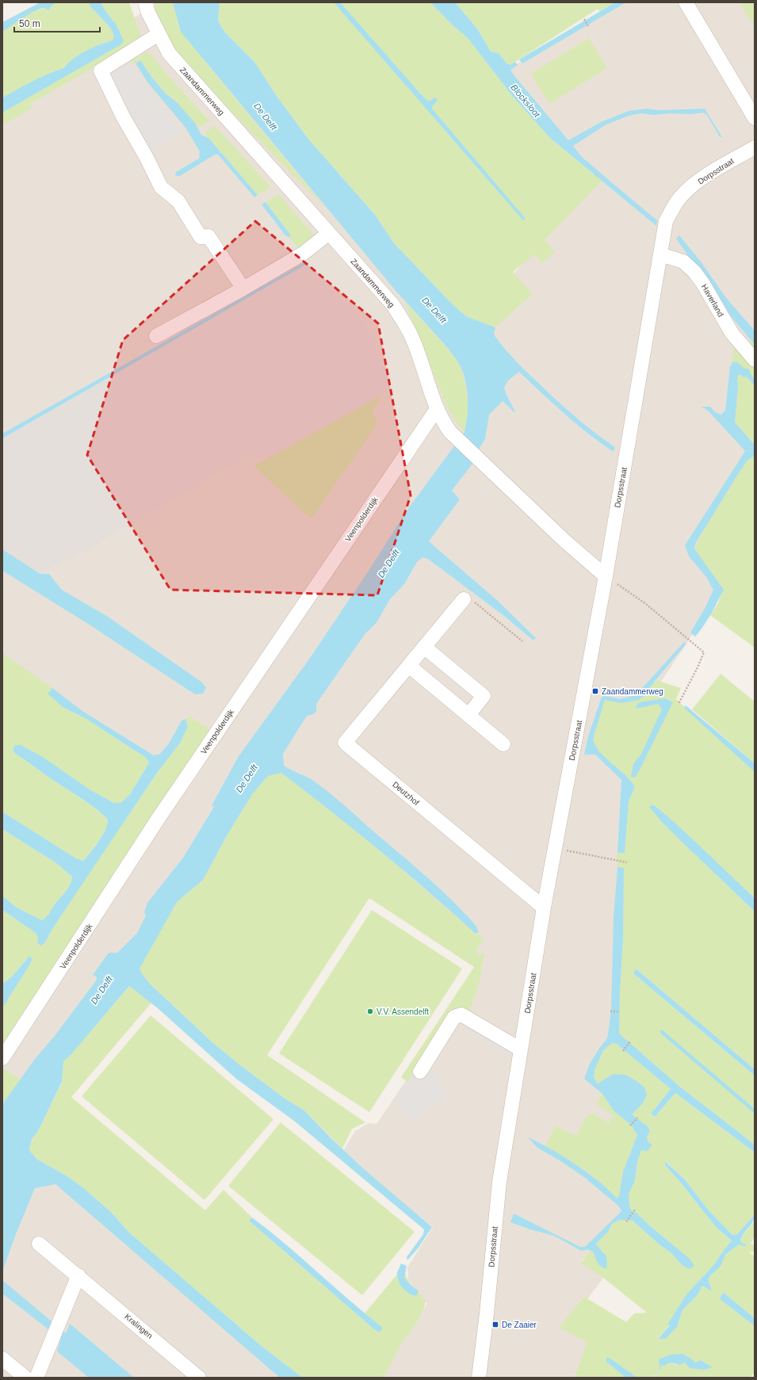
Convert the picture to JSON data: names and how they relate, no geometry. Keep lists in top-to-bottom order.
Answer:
{
  "streets": {
    "street": [
      "Zaandammerweg",
      "Dorpsstraat",
      "Haverland",
      "Veenpolderdijk",
      "Deutzhof",
      "Kralingen"
    ]
  },
  "crossings": [
    ["Zaandammerweg", "Dorpsstraat"],
    ["Zaandammerweg", "Veenpolderdijk"],
    ["Dorpsstraat", "Haverland"],
    ["Dorpsstraat", "Deutzhof"]
  ],
  "water": ["Blocksloot", "De Delft"],
  "places": {
    "transit": ["Zaandammerweg", "De Zaaier"],
    "other": ["V.V. Assendelft"]
  },
  "scale_bar": "50 m"
}
